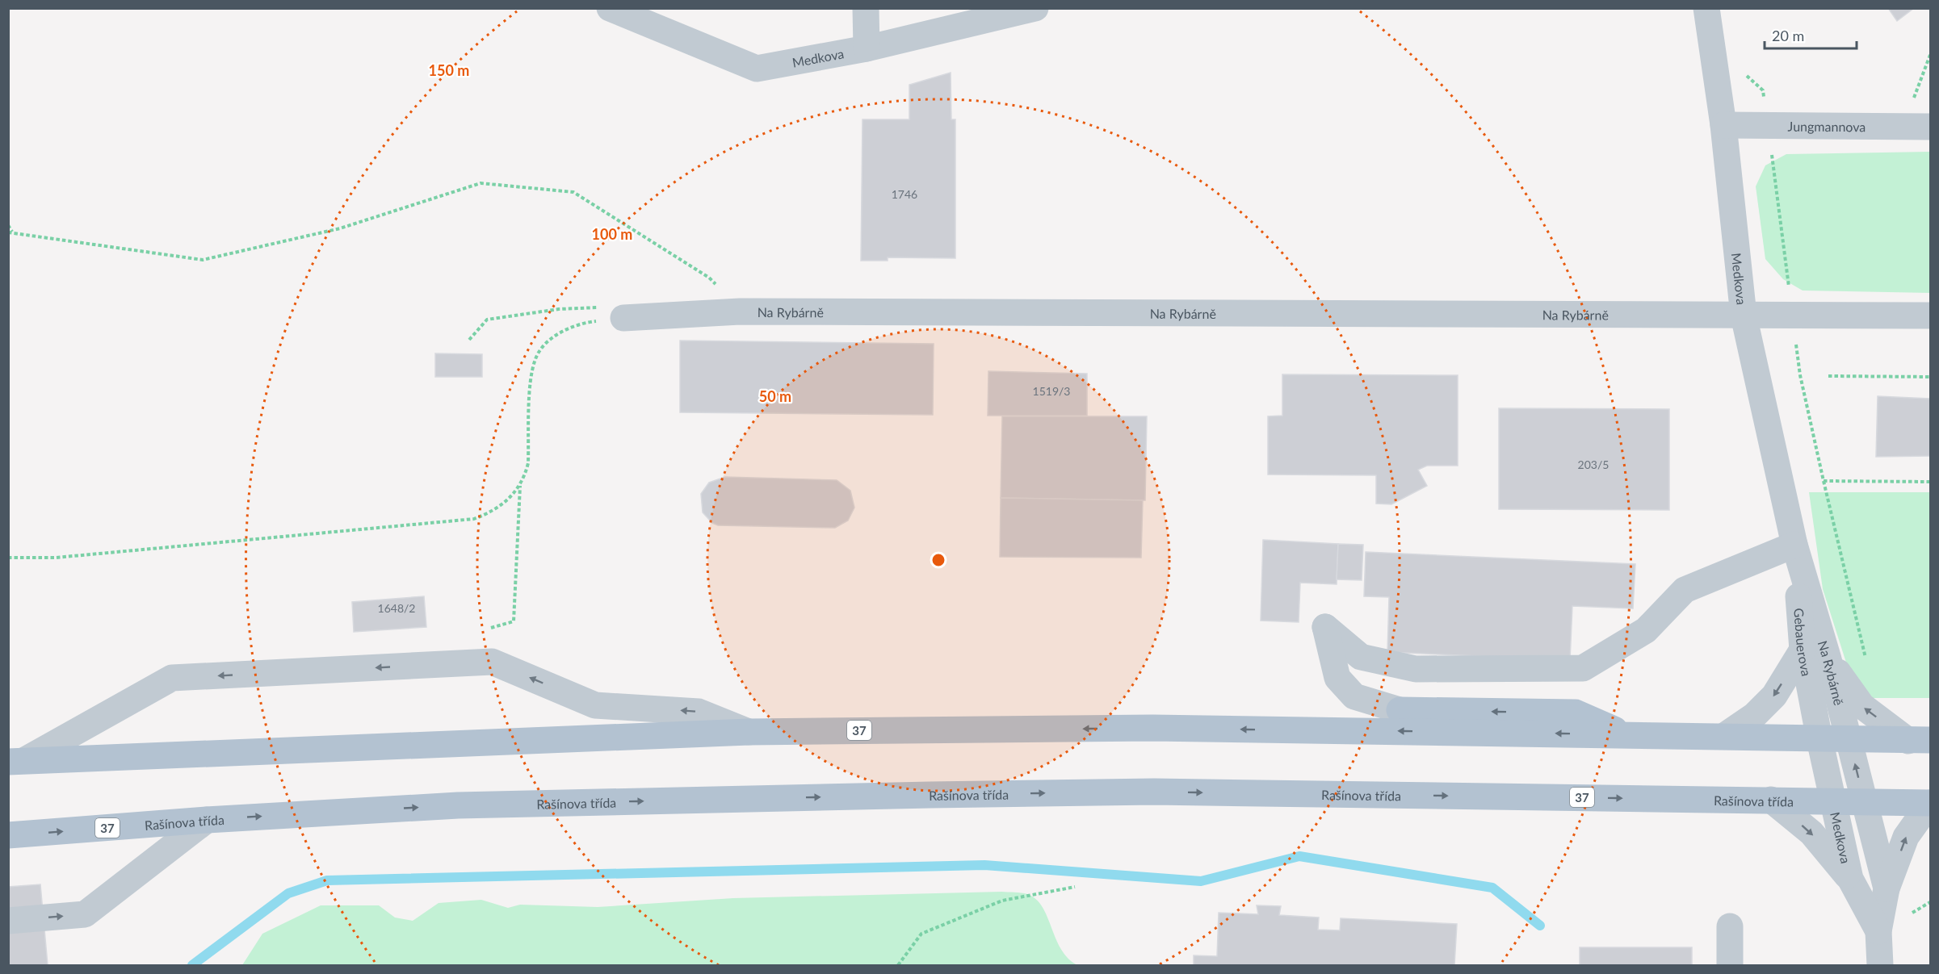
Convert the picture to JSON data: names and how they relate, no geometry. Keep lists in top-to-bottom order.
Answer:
{
  "streets": {
    "main road": ["37", "Rašínova třída"],
    "street": [
      "Medkova",
      "Jungmannova",
      "Na Rybárně",
      "Gebauerova"
    ]
  },
  "crossings": [
    ["Medkova", "Jungmannova"],
    ["Medkova", "Na Rybárně"],
    ["Medkova", "Gebauerova"],
    ["Medkova", "37"],
    ["Medkova", "Rašínova třída"],
    ["Na Rybárně", "Gebauerova"],
    ["Na Rybárně", "37"],
    ["Na Rybárně", "Rašínova třída"],
    ["Gebauerova", "37"]
  ],
  "house_numbers": [
    "1746",
    "1519/3",
    "203/5",
    "1648/2"
  ],
  "scale_bar": "20 m",
  "rings": ["150 m", "100 m", "50 m"]
}
